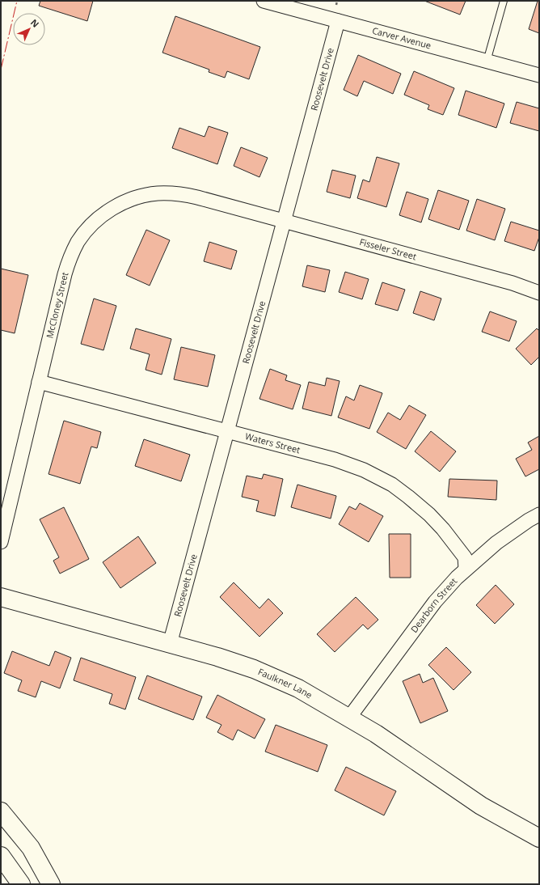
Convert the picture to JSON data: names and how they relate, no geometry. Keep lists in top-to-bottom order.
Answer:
{
  "streets": {
    "street": [
      "Carver Avenue",
      "Roosevelt Drive",
      "Fisseler Street",
      "McCloney Street",
      "Waters Street",
      "Dearborn Street",
      "Faulkner Lane"
    ]
  },
  "crossings": [
    ["Carver Avenue", "Roosevelt Drive"],
    ["Roosevelt Drive", "Fisseler Street"],
    ["Roosevelt Drive", "Waters Street"],
    ["Roosevelt Drive", "Faulkner Lane"],
    ["Fisseler Street", "McCloney Street"],
    ["McCloney Street", "Waters Street"],
    ["Waters Street", "Dearborn Street"],
    ["Dearborn Street", "Faulkner Lane"]
  ],
  "north": "top right"
}
